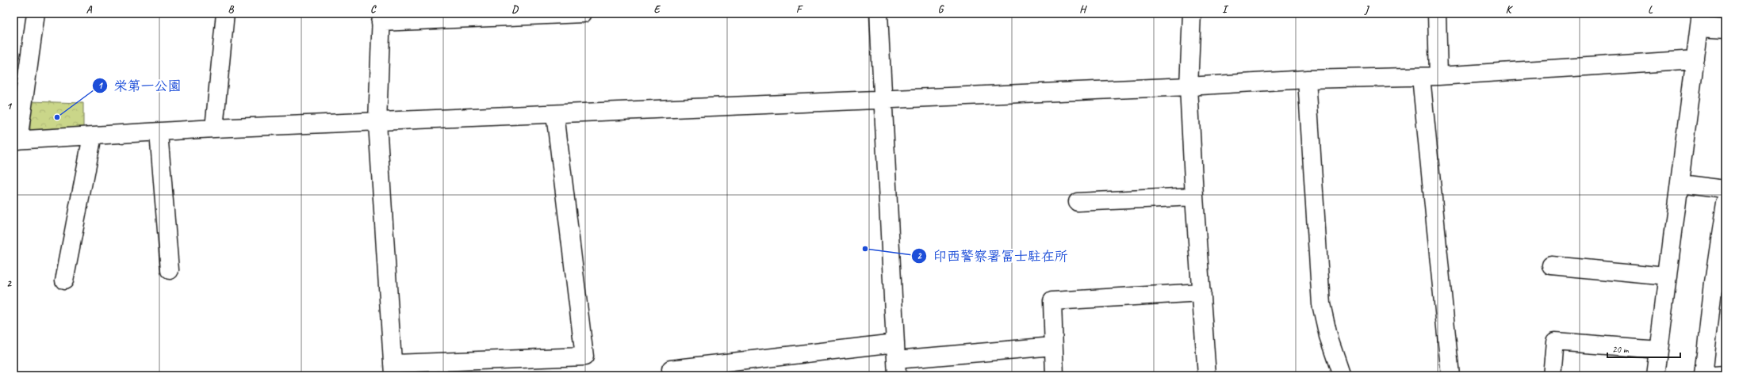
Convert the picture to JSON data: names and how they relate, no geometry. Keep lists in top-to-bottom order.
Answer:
{
  "places": ["栄第一公園", "印西警察署冨士駐在所"],
  "scale_bar": "20 m",
  "grid": {
    "columns": [
      "A",
      "B",
      "C",
      "D",
      "E",
      "F",
      "G",
      "H",
      "I",
      "J",
      "K",
      "L"
    ],
    "rows": ["1", "2"]
  }
}
